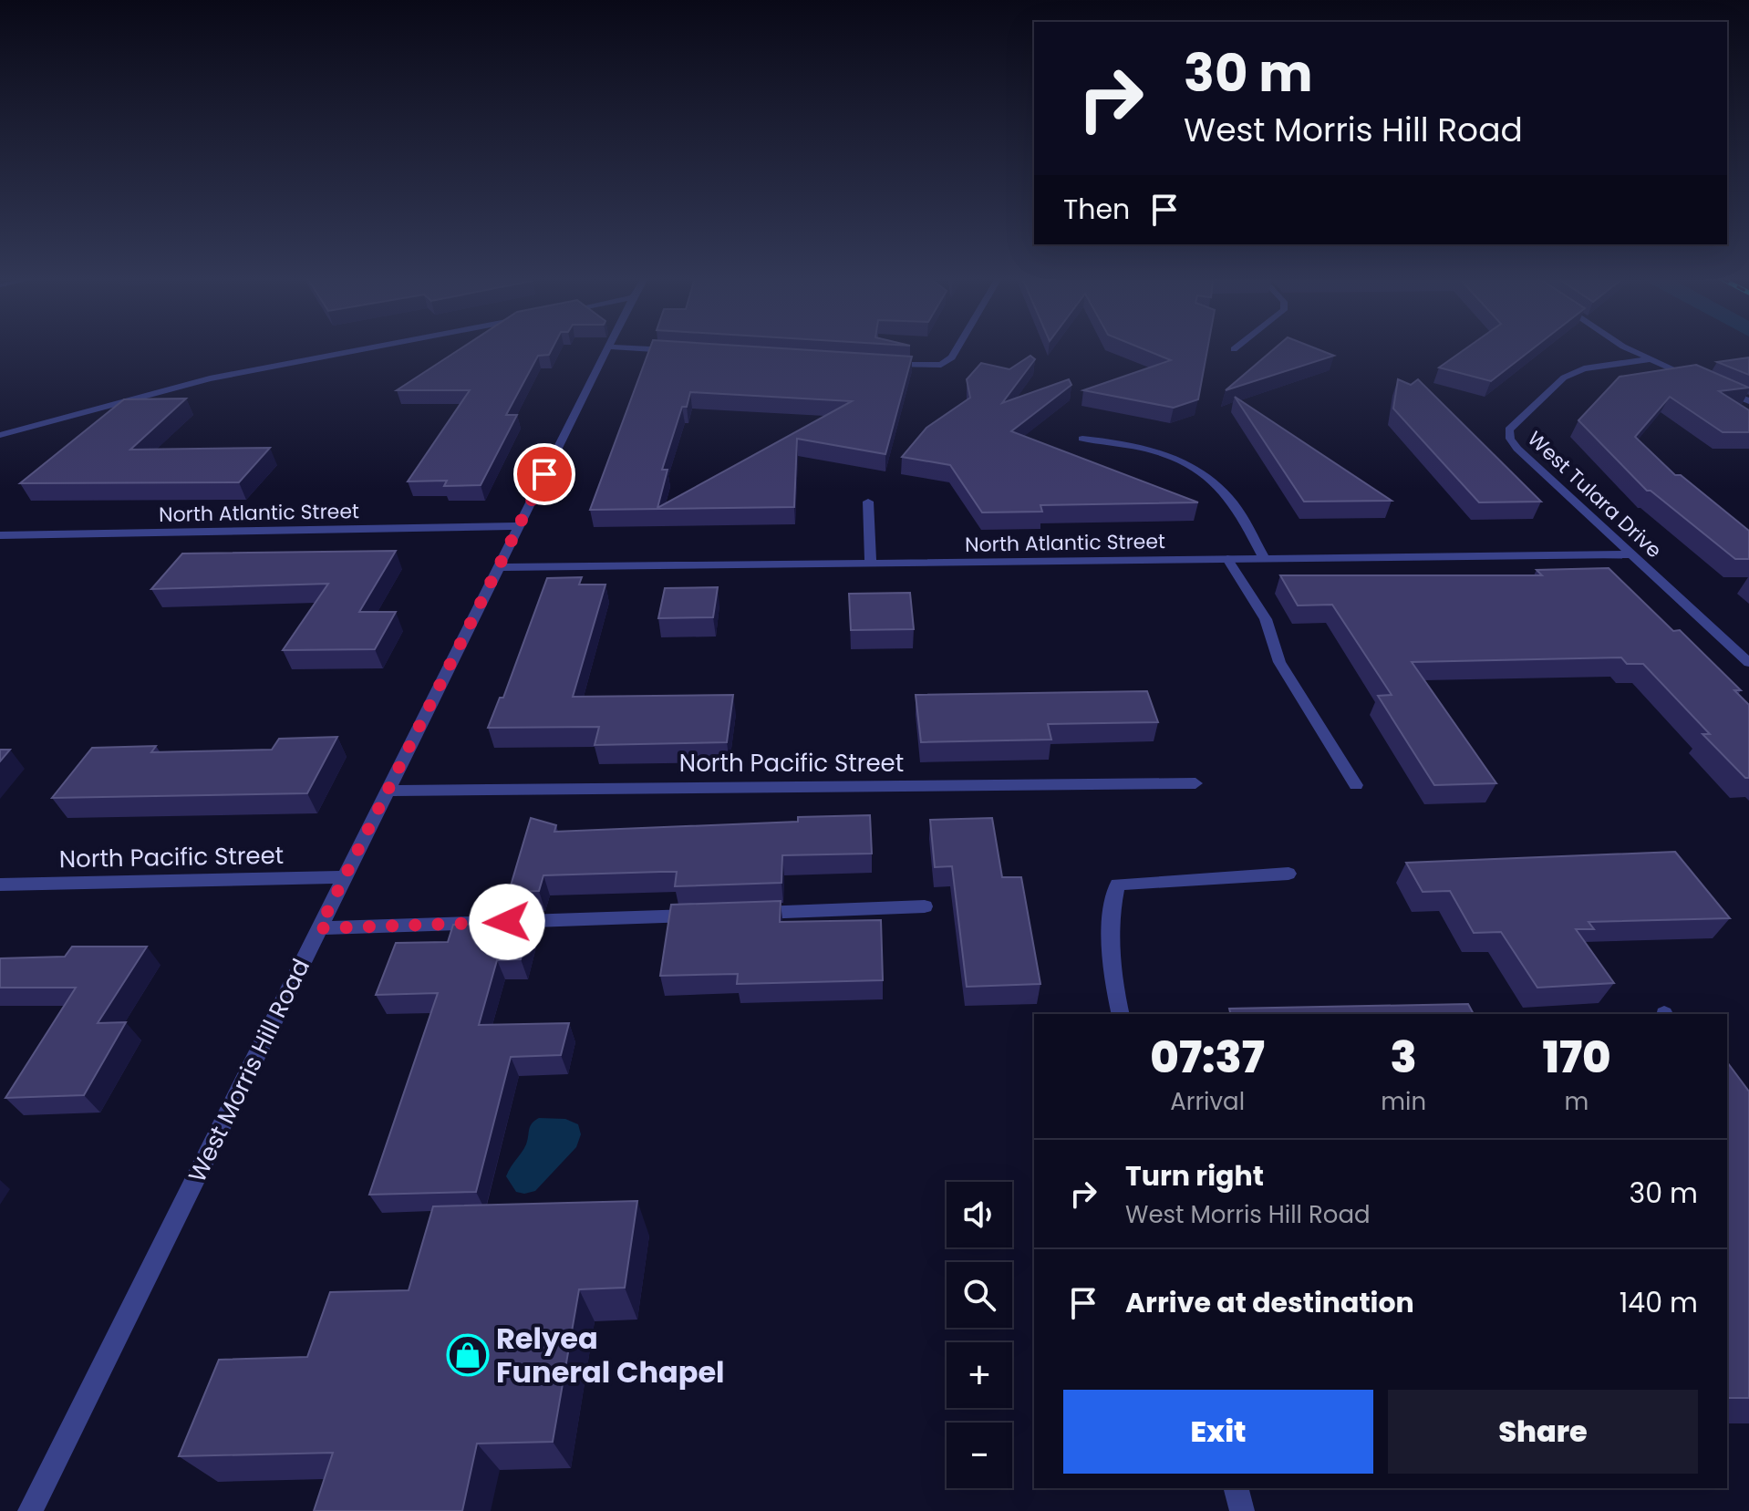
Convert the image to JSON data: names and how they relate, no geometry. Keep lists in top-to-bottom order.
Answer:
{
  "streets": {
    "street": [
      "West Tulara Drive",
      "North Atlantic Street",
      "North Pacific Street",
      "West Morris Hill Road"
    ]
  },
  "crossings": [
    ["West Tulara Drive", "North Atlantic Street"],
    ["North Atlantic Street", "West Morris Hill Road"],
    ["North Pacific Street", "West Morris Hill Road"]
  ],
  "places": {
    "shop": ["Relyea Funeral Chapel"]
  },
  "page": {
    "turn": ["30 m", "West Morris Hill Road"],
    "then": "Then",
    "eta": [
      "07:37",
      "Arrival",
      "3",
      "min",
      "170",
      "m"
    ],
    "list": [
      {
        "name": "Turn right",
        "note": "West Morris Hill Road",
        "value": "30 m"
      },
      {
        "name": "Arrive at destination",
        "value": "140 m"
      }
    ],
    "map_buttons": ["+", "−"],
    "buttons": ["Exit", "Share"]
  }
}
